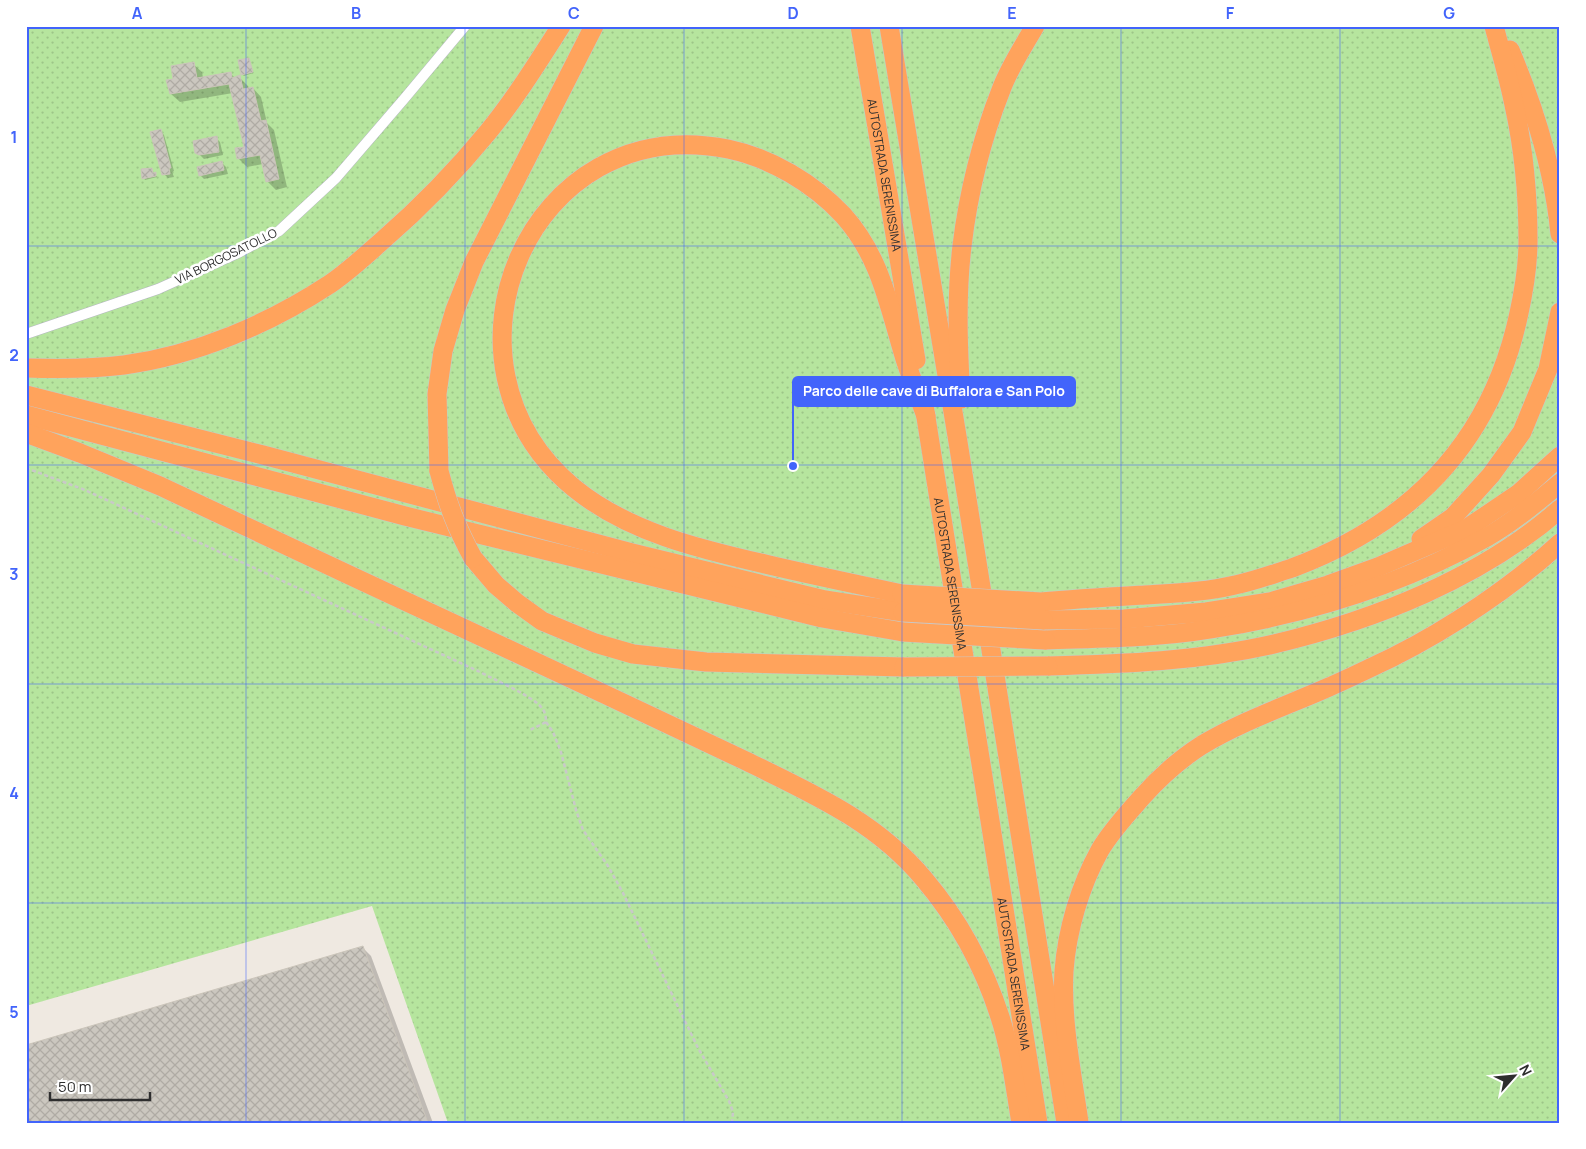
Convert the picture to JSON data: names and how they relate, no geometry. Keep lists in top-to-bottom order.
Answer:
{
  "streets": {
    "highway": ["AUTOSTRADA SERENISSIMA"],
    "street": ["VIA BORGOSATOLLO"]
  },
  "places": ["Parco delle cave di Buffalora e San Polo"],
  "scale_bar": "50 m",
  "north": "top right",
  "grid": {
    "columns": [
      "A",
      "B",
      "C",
      "D",
      "E",
      "F",
      "G"
    ],
    "rows": [
      "1",
      "2",
      "3",
      "4",
      "5"
    ]
  }
}
